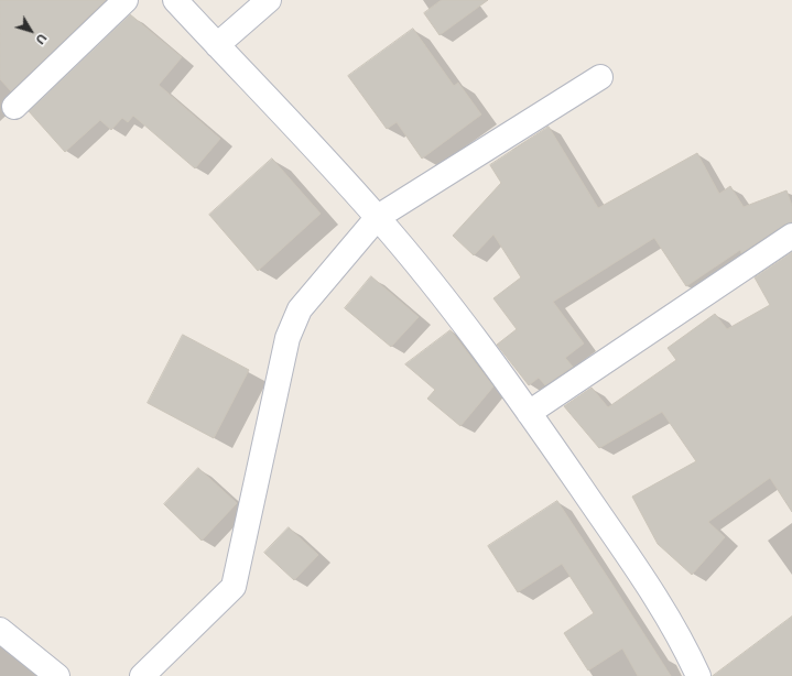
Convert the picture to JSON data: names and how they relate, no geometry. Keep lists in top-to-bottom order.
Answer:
{
  "north": "bottom right"
}
